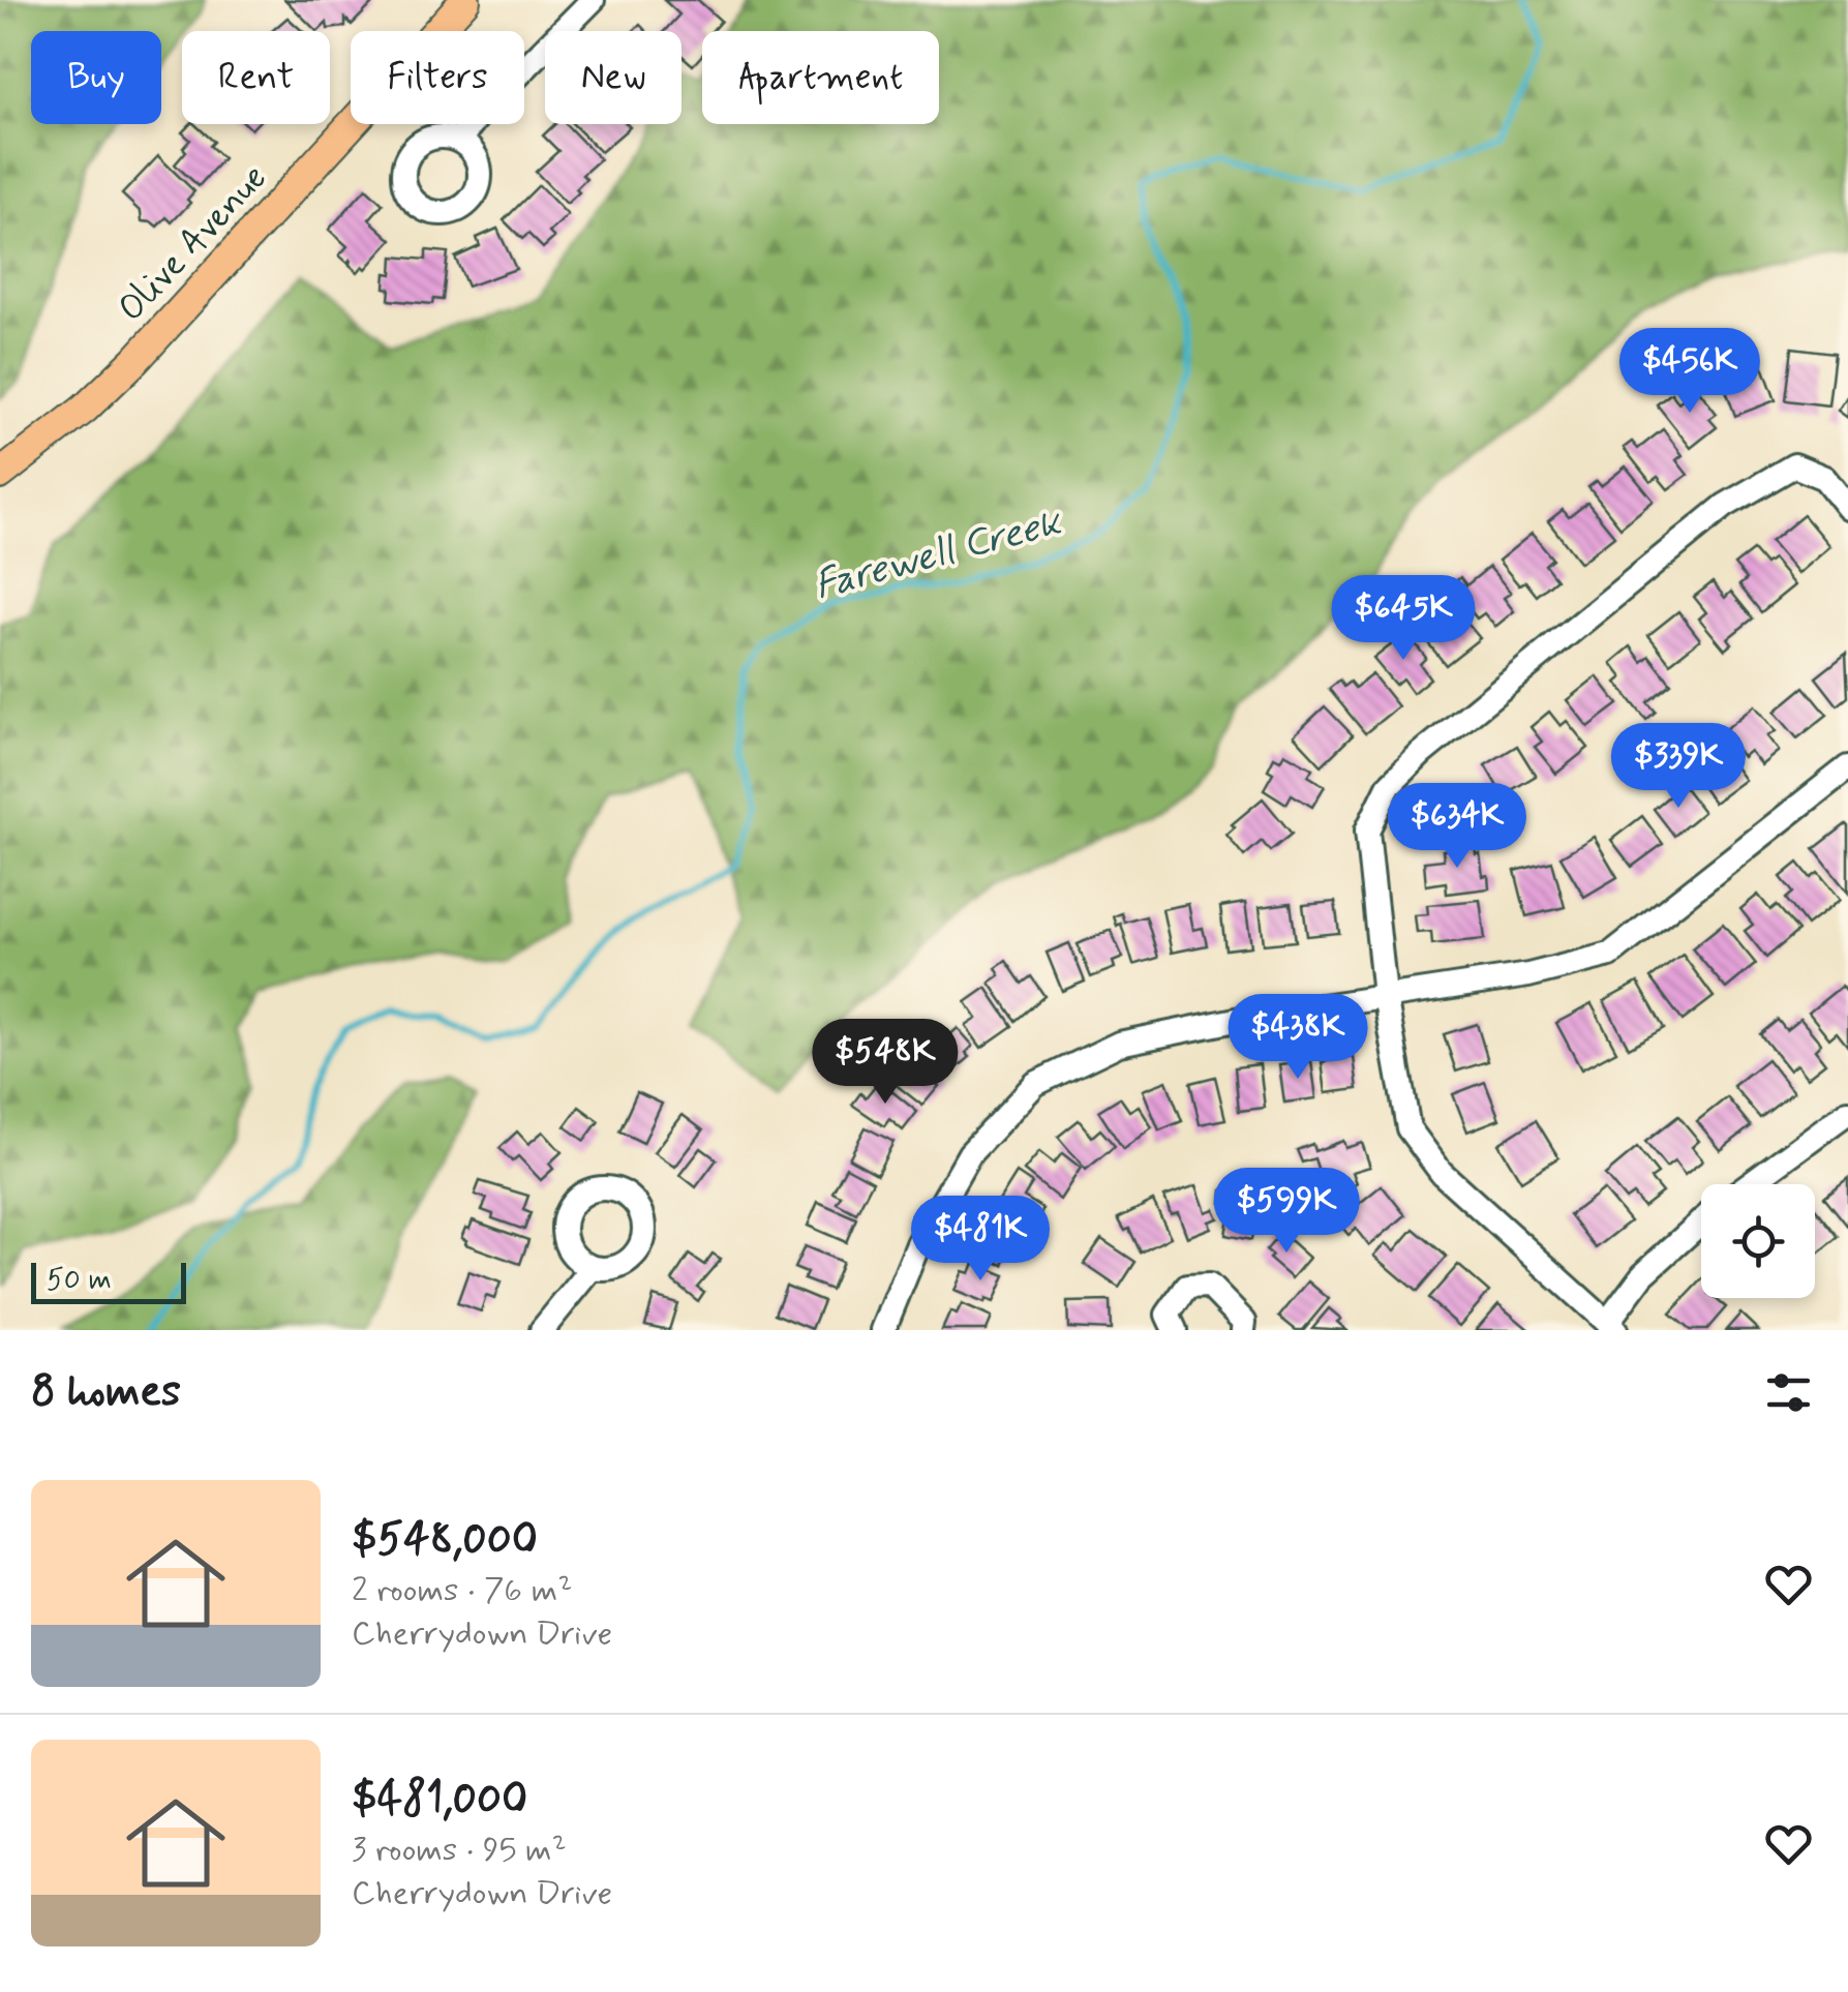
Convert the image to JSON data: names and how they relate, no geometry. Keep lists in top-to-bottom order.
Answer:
{
  "streets": {
    "main road": ["Olive Avenue"]
  },
  "water": ["Farewell Creek"],
  "scale_bar": "50 m",
  "page": {
    "chip": [
      "Buy",
      "Rent",
      "Filters",
      "New",
      "Apartment"
    ],
    "price": [
      "$456K",
      "$645K",
      "$339K",
      "$634K",
      "$438K",
      "$548K",
      "$599K",
      "$481K"
    ],
    "scale": "50 m",
    "heading": "8 homes",
    "list": [
      {
        "name": "$548,000",
        "note": "2 rooms · 76 m² · Cherrydown Drive"
      },
      {
        "name": "$481,000",
        "note": "3 rooms · 95 m² · Cherrydown Drive"
      }
    ]
  }
}
